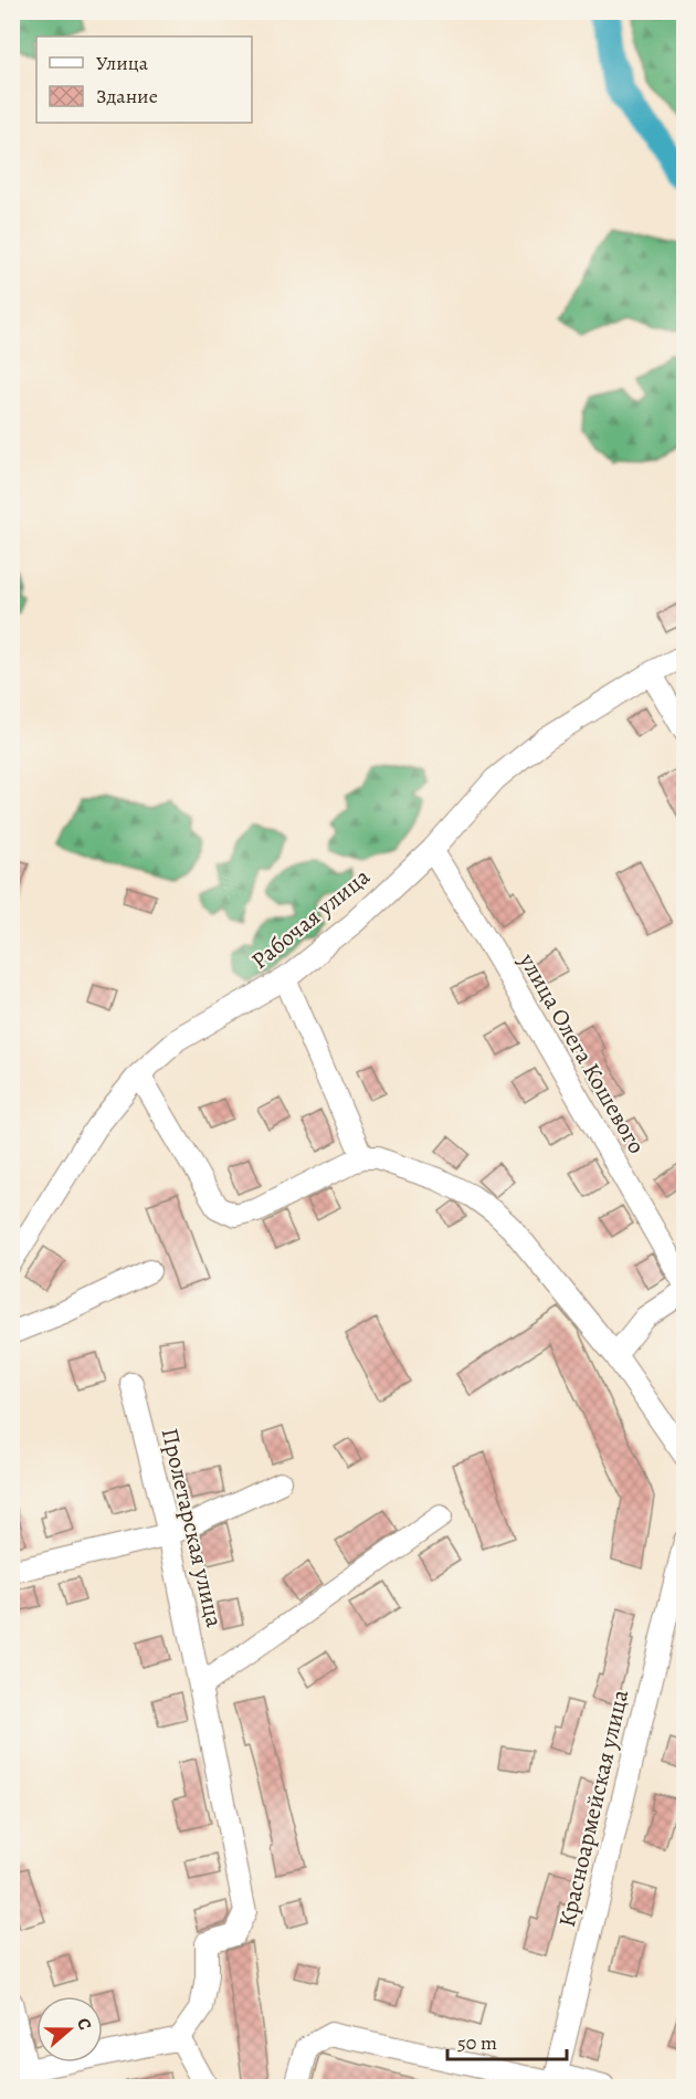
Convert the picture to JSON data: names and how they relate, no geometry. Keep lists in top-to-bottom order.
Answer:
{
  "streets": {
    "street": [
      "Рабочая улица",
      "улица Олега Кошевого",
      "Пролетарская улица",
      "Красноармейская улица"
    ]
  },
  "crossings": [
    ["Рабочая улица", "улица Олега Кошевого"]
  ],
  "legend": ["Улица", "Здание"],
  "scale_bar": "50 m",
  "north": "right"
}
